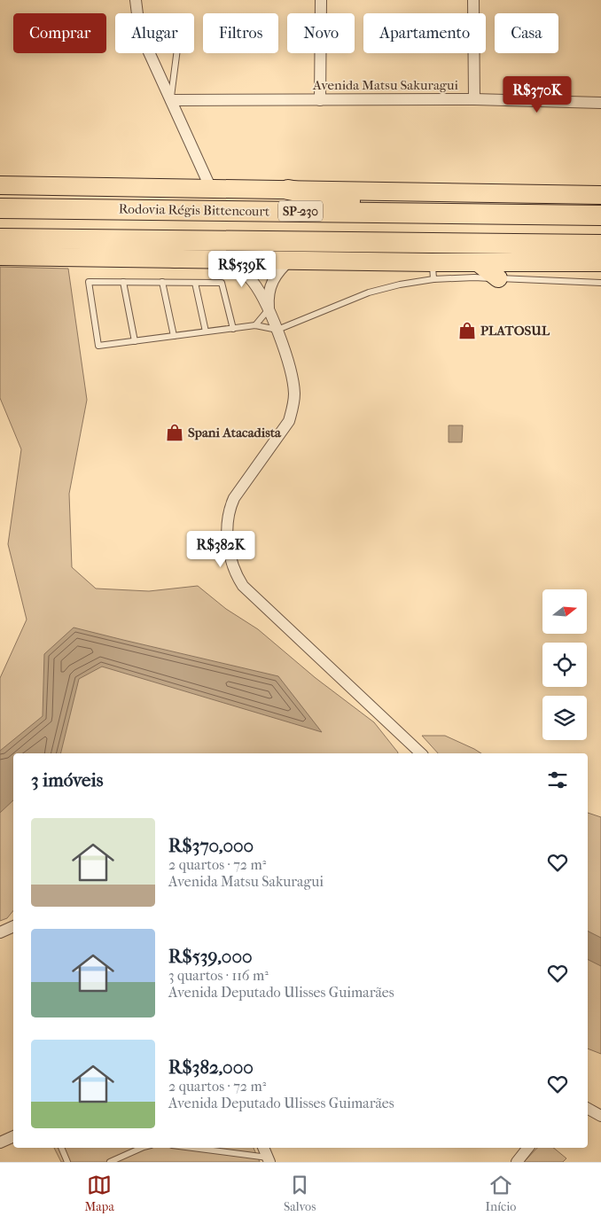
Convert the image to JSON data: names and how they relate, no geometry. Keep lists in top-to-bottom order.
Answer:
{
  "streets": {
    "highway": ["Rodovia Régis Bittencourt", "SP-230"],
    "street": ["Avenida Matsu Sakuragui"]
  },
  "places": {
    "shop": ["PLATOSUL", "Spani Atacadista"]
  },
  "north": "right",
  "page": {
    "chip": [
      "Comprar",
      "Alugar",
      "Filtros",
      "Novo",
      "Apartamento",
      "Casa"
    ],
    "price": ["R$370K", "R$539K", "R$382K"],
    "heading": "3 imóveis",
    "list": [
      {
        "name": "R$370,000",
        "note": "2 quartos · 72 m² · Avenida Matsu Sakuragui"
      },
      {
        "name": "R$539,000",
        "note": "3 quartos · 116 m² · Avenida Deputado Ulisses Guimarães"
      },
      {
        "name": "R$382,000",
        "note": "2 quartos · 72 m² · Avenida Deputado Ulisses Guimarães"
      }
    ],
    "tabs": ["Mapa", "Salvos", "Início"]
  }
}
